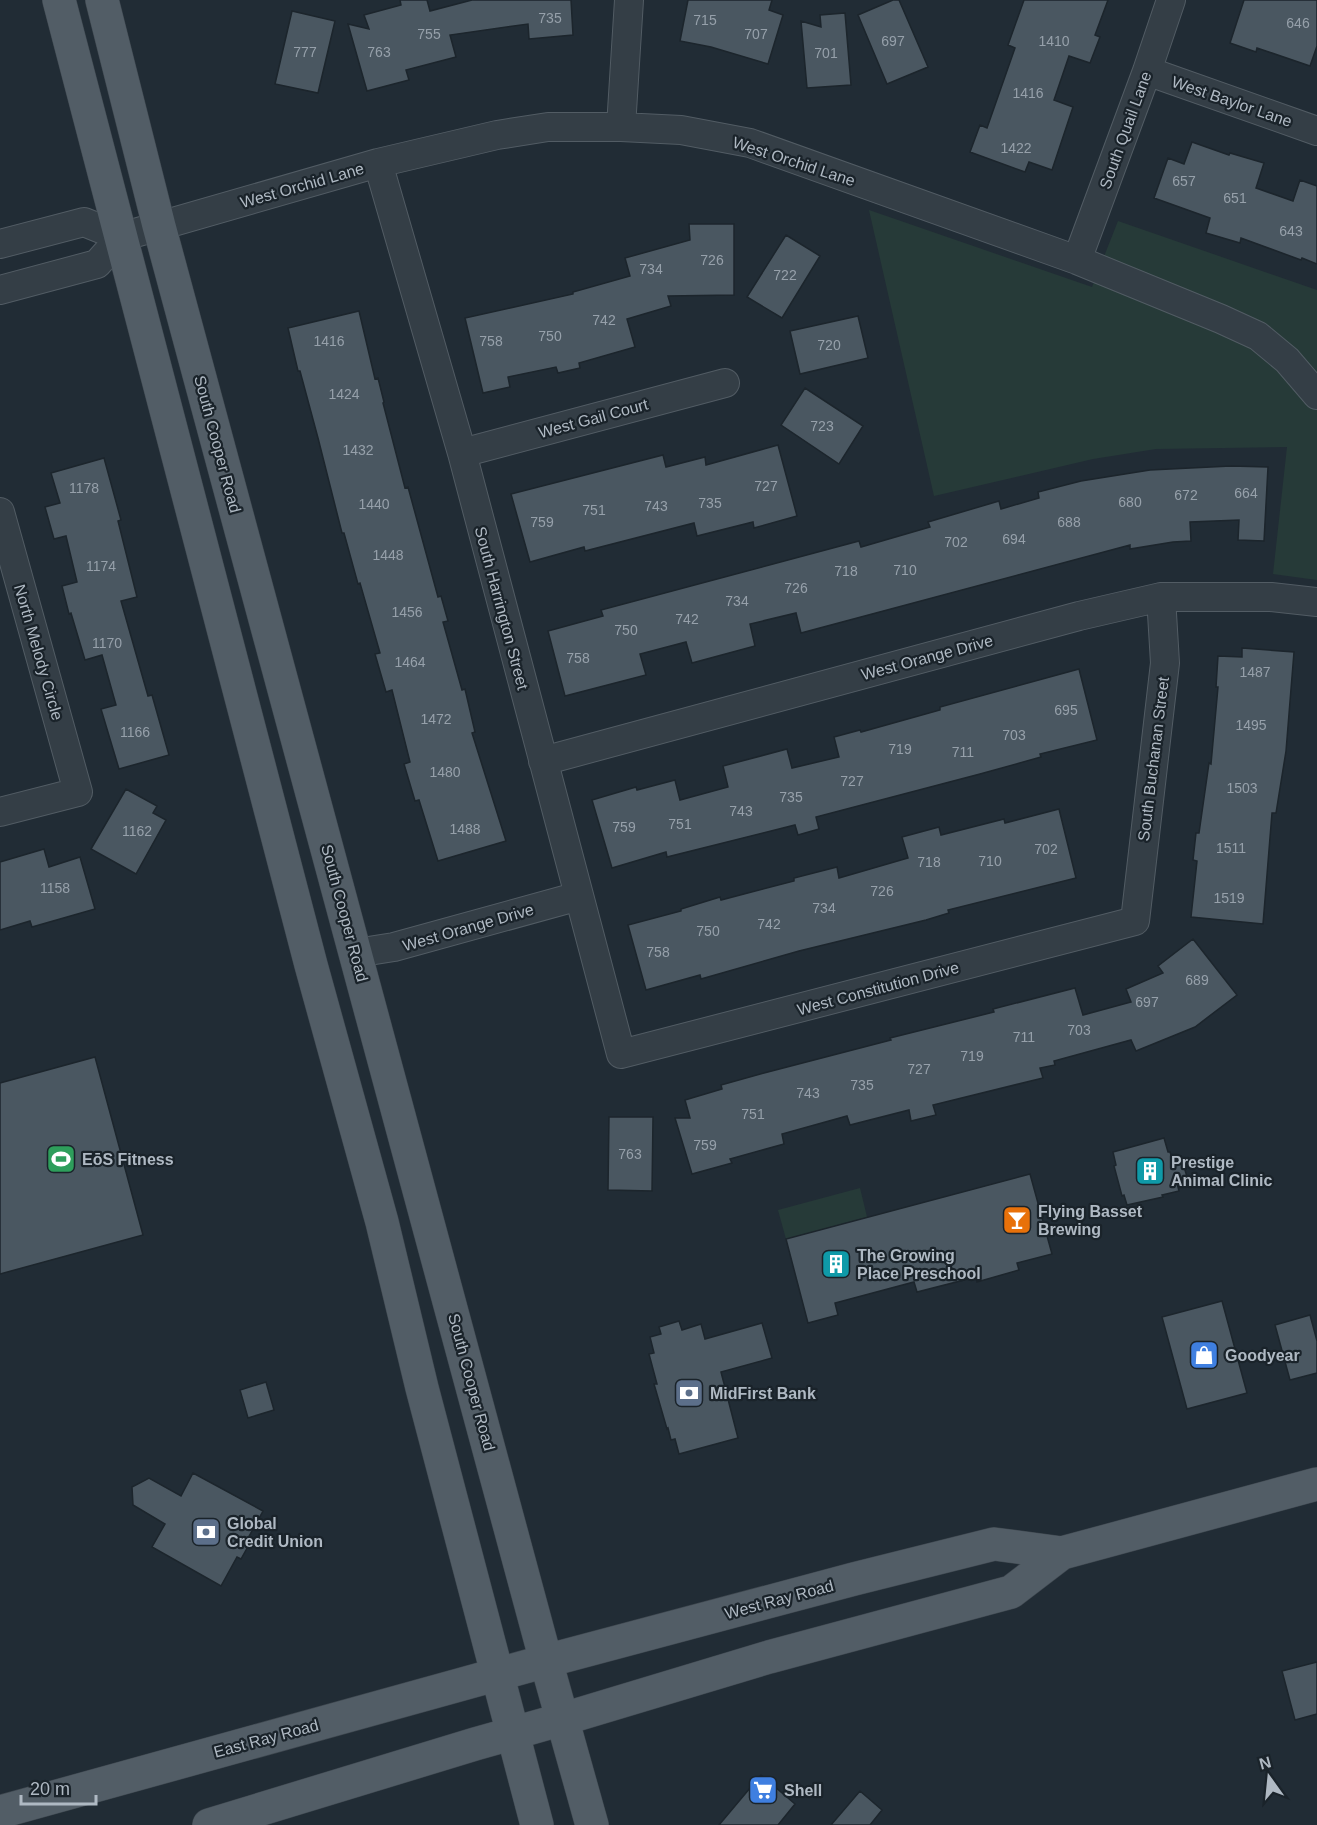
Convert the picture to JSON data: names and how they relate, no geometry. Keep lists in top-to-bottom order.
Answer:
{
  "streets": {
    "main road": ["South Cooper Road", "West Ray Road", "East Ray Road"],
    "street": [
      "West Baylor Lane",
      "South Quail Lane",
      "West Orchid Lane",
      "West Gail Court",
      "South Harrington Street",
      "North Melody Circle",
      "West Orange Drive",
      "South Buchanan Street",
      "West Constitution Drive"
    ]
  },
  "crossings": [
    ["West Baylor Lane", "South Quail Lane"],
    ["South Quail Lane", "West Orchid Lane"],
    ["West Orchid Lane", "South Cooper Road"],
    ["West Orchid Lane", "South Harrington Street"],
    ["West Gail Court", "South Harrington Street"],
    ["South Cooper Road", "West Orange Drive"],
    ["South Cooper Road", "West Ray Road"],
    ["South Harrington Street", "West Orange Drive"],
    ["South Harrington Street", "West Constitution Drive"],
    ["West Orange Drive", "South Buchanan Street"],
    ["South Buchanan Street", "West Constitution Drive"],
    ["West Ray Road", "East Ray Road"]
  ],
  "places": {
    "sports": ["EōS Fitness"],
    "building": ["Prestige Animal Clinic", "The Growing Place Preschool"],
    "bar": ["Flying Basset Brewing"],
    "shop": ["Goodyear"],
    "bank": ["MidFirst Bank", "Global Credit Union"],
    "supermarket": ["Shell"]
  },
  "house_numbers": [
    "735",
    "715",
    "646",
    "755",
    "707",
    "697",
    "1410",
    "777",
    "763",
    "701",
    "1416",
    "1422",
    "657",
    "651",
    "643",
    "726",
    "734",
    "722",
    "742",
    "750",
    "1416",
    "758",
    "720",
    "1424",
    "723",
    "1432",
    "727",
    "1178",
    "664",
    "672",
    "680",
    "735",
    "1440",
    "743",
    "751",
    "759",
    "688",
    "694",
    "702",
    "1448",
    "1174",
    "710",
    "718",
    "726",
    "734",
    "1456",
    "742",
    "750",
    "1170",
    "758",
    "1464",
    "1487",
    "695",
    "1472",
    "1495",
    "1166",
    "703",
    "719",
    "711",
    "1480",
    "727",
    "1503",
    "735",
    "743",
    "751",
    "759",
    "1488",
    "1162",
    "1511",
    "702",
    "710",
    "718",
    "1158",
    "726",
    "1519",
    "734",
    "742",
    "750",
    "758",
    "689",
    "697",
    "703",
    "711",
    "719",
    "727",
    "735",
    "743",
    "751",
    "759",
    "763"
  ],
  "scale_bar": "20 m",
  "north": "top"
}
